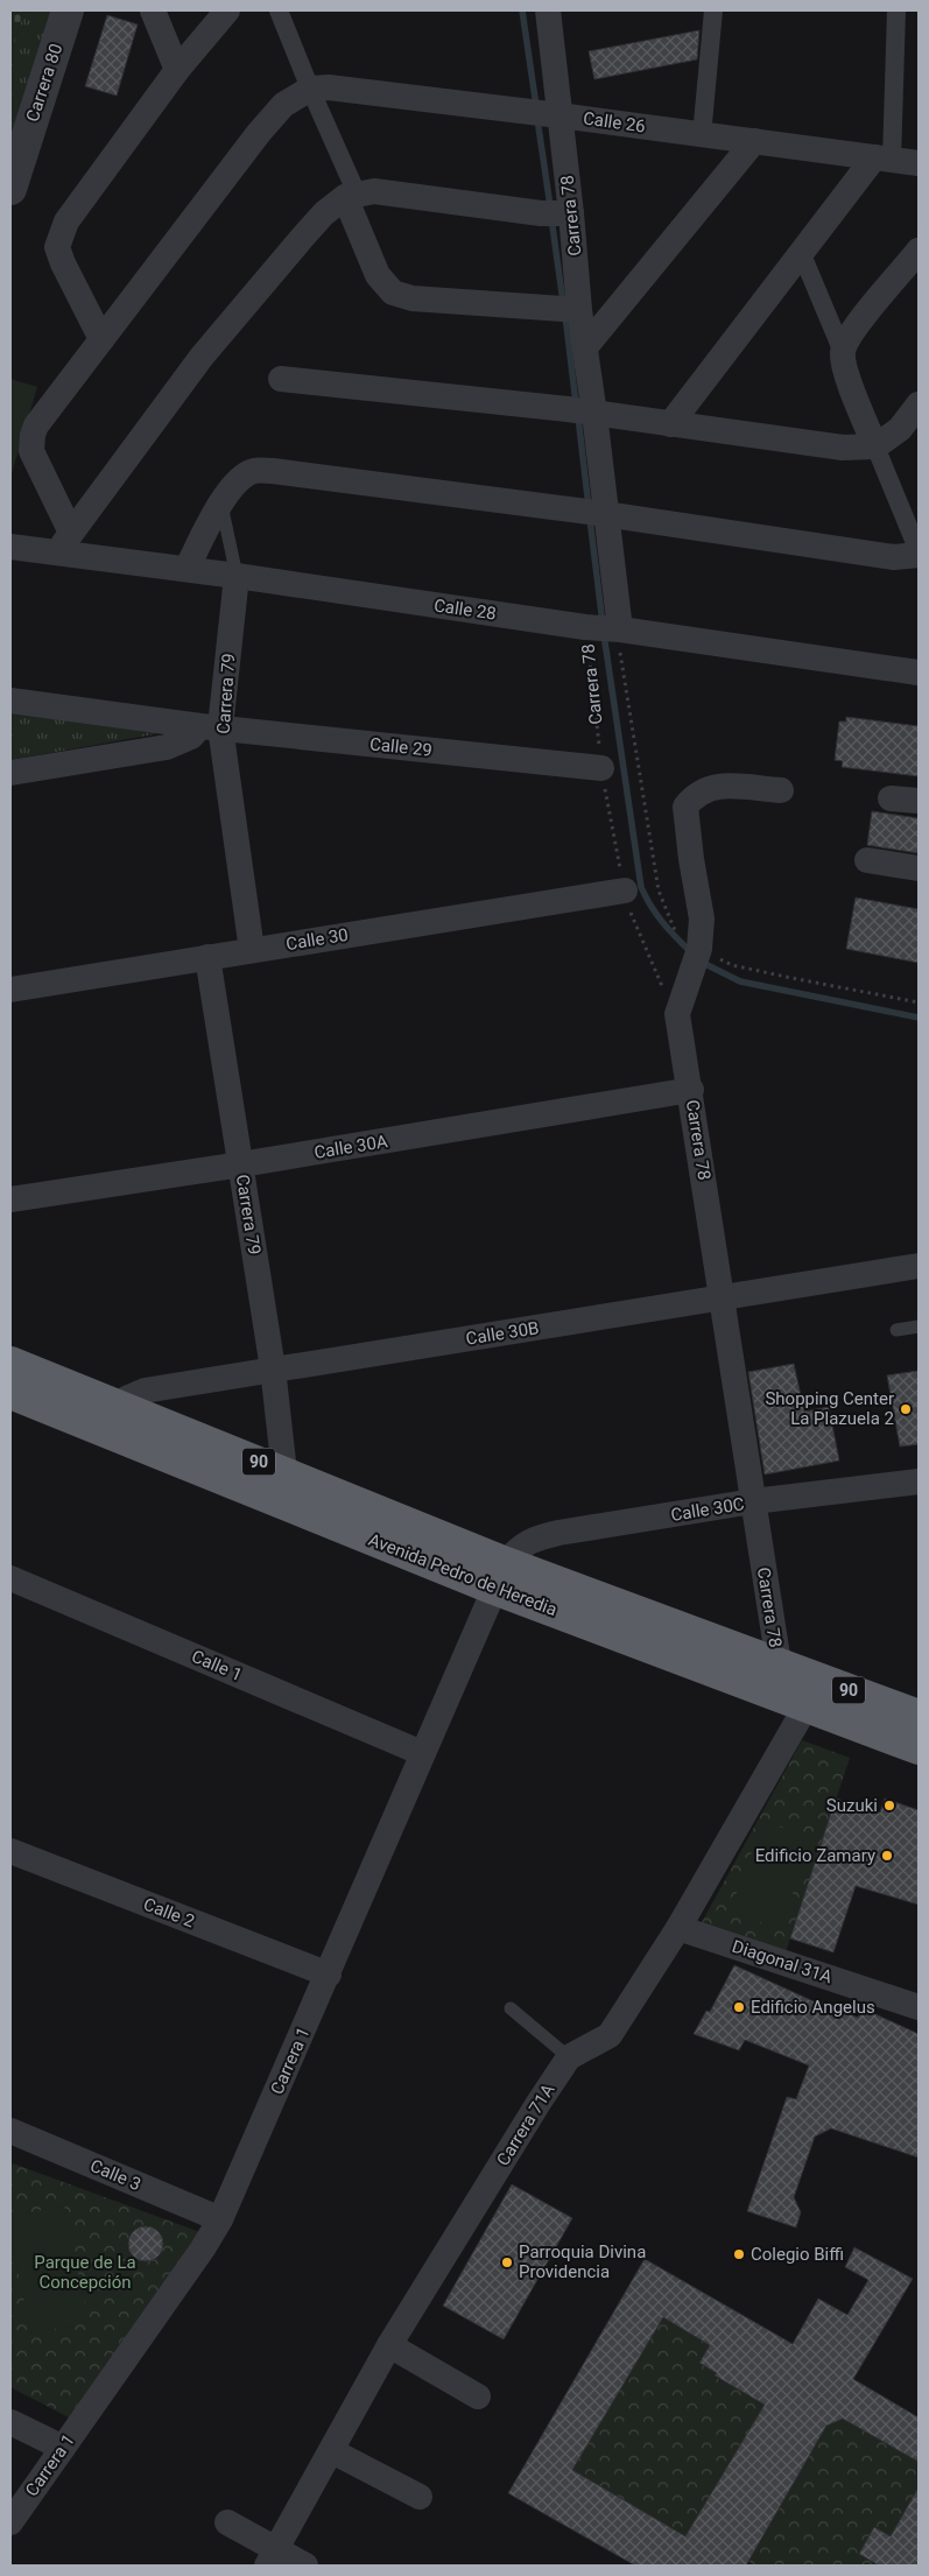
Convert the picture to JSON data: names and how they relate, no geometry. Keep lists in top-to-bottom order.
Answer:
{
  "streets": {
    "highway": ["90", "Avenida Pedro de Heredia"],
    "street": [
      "Carrera 80",
      "Calle 26",
      "Carrera 78",
      "Calle 28",
      "Carrera 79",
      "Calle 29",
      "Calle 30",
      "Calle 30A",
      "Calle 30B",
      "Calle 30C",
      "Calle 1",
      "Calle 2",
      "Diagonal 31A",
      "Carrera 1",
      "Carrera 71A",
      "Calle 3"
    ]
  },
  "crossings": [
    ["Calle 26", "Carrera 78"],
    ["Carrera 78", "Calle 28"],
    ["Carrera 78", "Calle 29"],
    ["Carrera 78", "Calle 30"],
    ["Carrera 78", "Calle 30A"],
    ["Carrera 78", "Calle 30B"],
    ["Carrera 78", "Calle 30C"],
    ["Carrera 78", "Avenida Pedro de Heredia"],
    ["Calle 28", "Carrera 79"],
    ["Carrera 79", "Calle 29"],
    ["Carrera 79", "Calle 30"],
    ["Carrera 79", "Calle 30A"],
    ["Carrera 79", "Calle 30B"],
    ["Carrera 79", "Avenida Pedro de Heredia"],
    ["Calle 30B", "Avenida Pedro de Heredia"],
    ["Calle 30C", "Avenida Pedro de Heredia"],
    ["Calle 30C", "Carrera 1"],
    ["Avenida Pedro de Heredia", "Carrera 1"],
    ["Avenida Pedro de Heredia", "Carrera 71A"],
    ["Calle 1", "Carrera 1"],
    ["Calle 2", "Carrera 1"],
    ["Diagonal 31A", "Carrera 71A"],
    ["Carrera 1", "Calle 3"]
  ],
  "parks": ["Parque de La Concepción"],
  "places": [
    "Shopping Center La Plazuela 2",
    "Suzuki",
    "Edificio Zamary",
    "Edificio Angelus",
    "Colegio Biffi",
    "Parroquia Divina Providencia"
  ]
}
